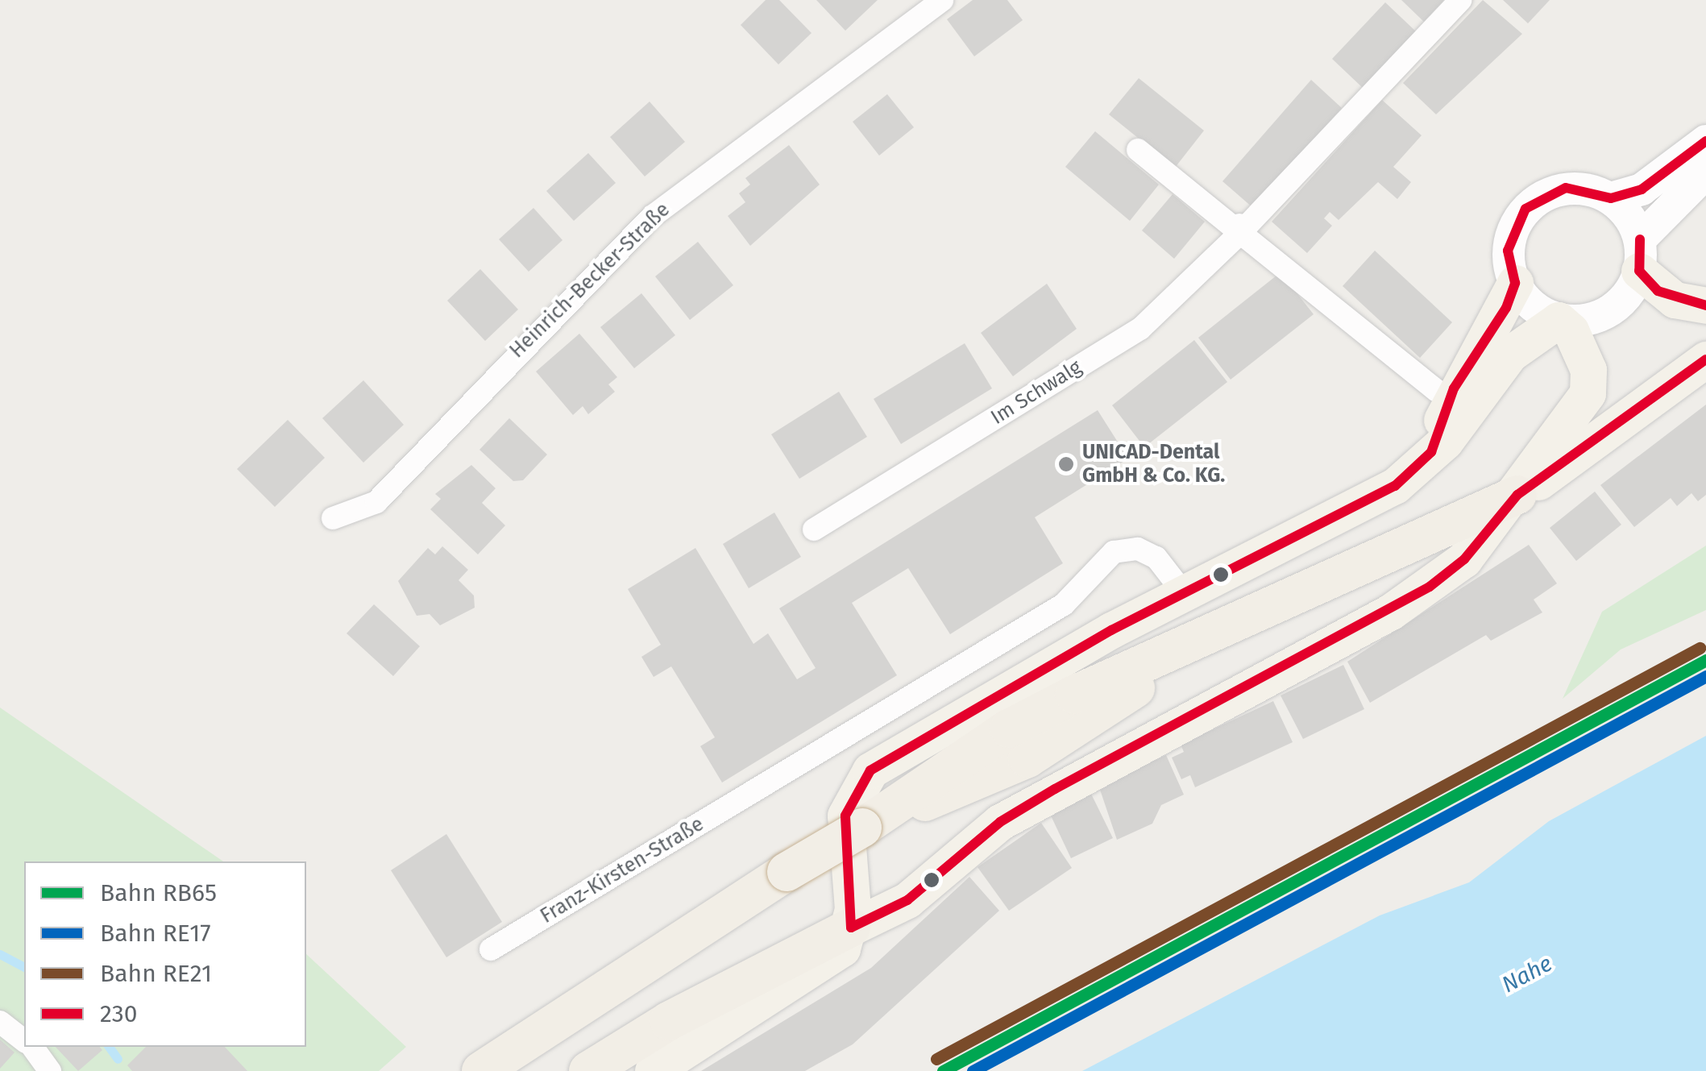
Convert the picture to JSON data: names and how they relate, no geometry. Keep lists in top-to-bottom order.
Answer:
{
  "streets": {
    "street": ["Heinrich-Becker-Straße", "Im Schwalg", "Franz-Kirsten-Straße"]
  },
  "water": ["Nahe"],
  "places": ["UNICAD-Dental GmbH & Co. KG."],
  "lines": [
    "transit line 230",
    "rail line RE21",
    "rail line RB65",
    "rail line RE17"
  ],
  "legend": [
    "Bahn RB65",
    "Bahn RE17",
    "Bahn RE21",
    "230"
  ]
}
